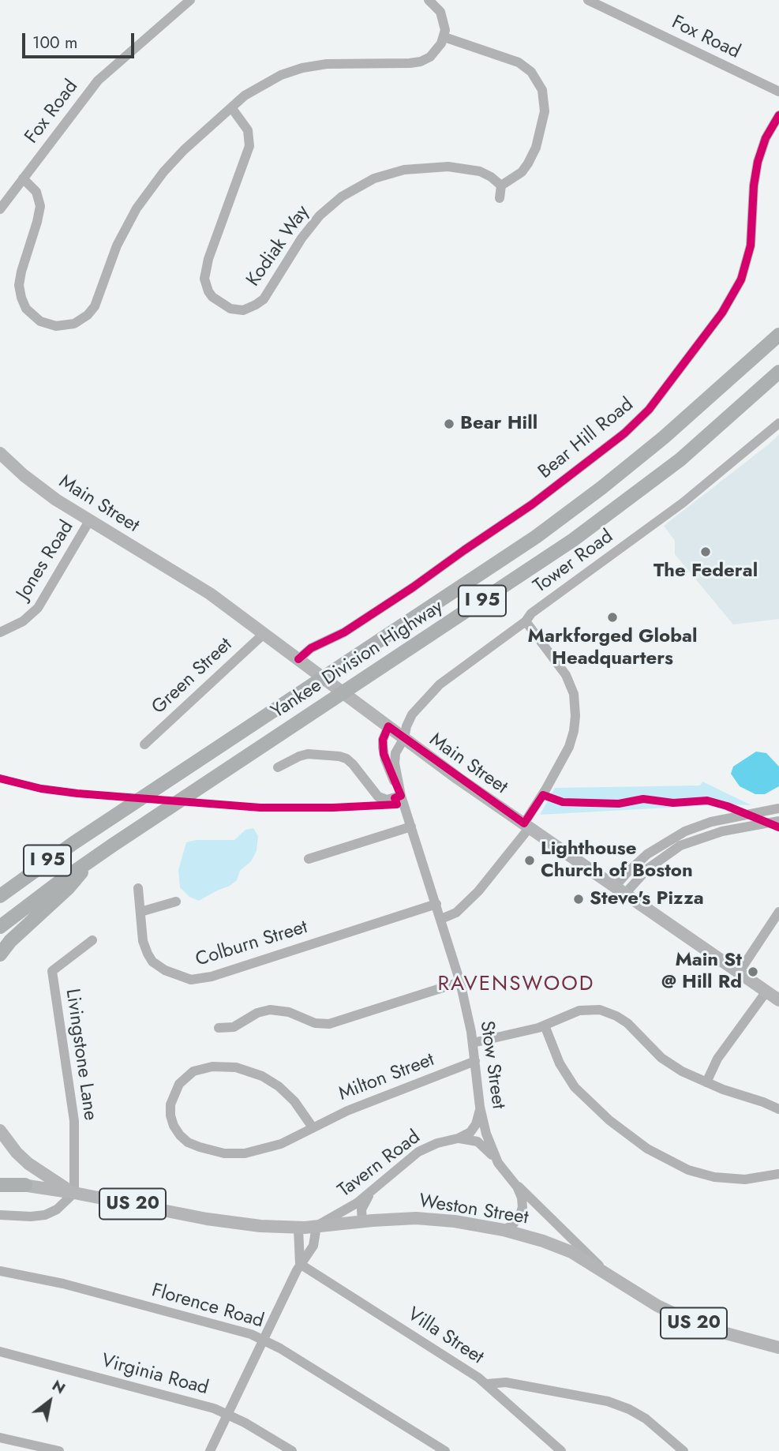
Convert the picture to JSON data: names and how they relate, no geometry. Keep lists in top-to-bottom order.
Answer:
{
  "streets": {
    "highway": ["I 95", "Yankee Division Highway"],
    "main road": ["Main Street", "US 20", "Weston Street"],
    "street": [
      "Fox Road",
      "Kodiak Way",
      "Bear Hill Road",
      "Jones Road",
      "Tower Road",
      "Green Street",
      "Colburn Street",
      "Livingstone Lane",
      "Stow Street",
      "Milton Street",
      "Tavern Road",
      "Florence Road",
      "Villa Street",
      "Virginia Road"
    ]
  },
  "crossings": [
    ["Bear Hill Road", "Main Street"],
    ["Main Street", "Jones Road"],
    ["Main Street", "Tower Road"],
    ["Main Street", "Green Street"],
    ["Main Street", "Stow Street"],
    ["Tower Road", "Stow Street"],
    ["Colburn Street", "Stow Street"],
    ["Livingstone Lane", "Weston Street"],
    ["Stow Street", "Milton Street"],
    ["Stow Street", "Tavern Road"],
    ["Stow Street", "Weston Street"],
    ["Tavern Road", "Weston Street"]
  ],
  "districts": ["RAVENSWOOD"],
  "places": [
    "Bear Hill",
    "The Federal",
    "Markforged Global Headquarters",
    "Lighthouse Church of Boston",
    "Steve's Pizza",
    "Main St @ Hill Rd"
  ],
  "scale_bar": "100 m",
  "north": "top right"
}
